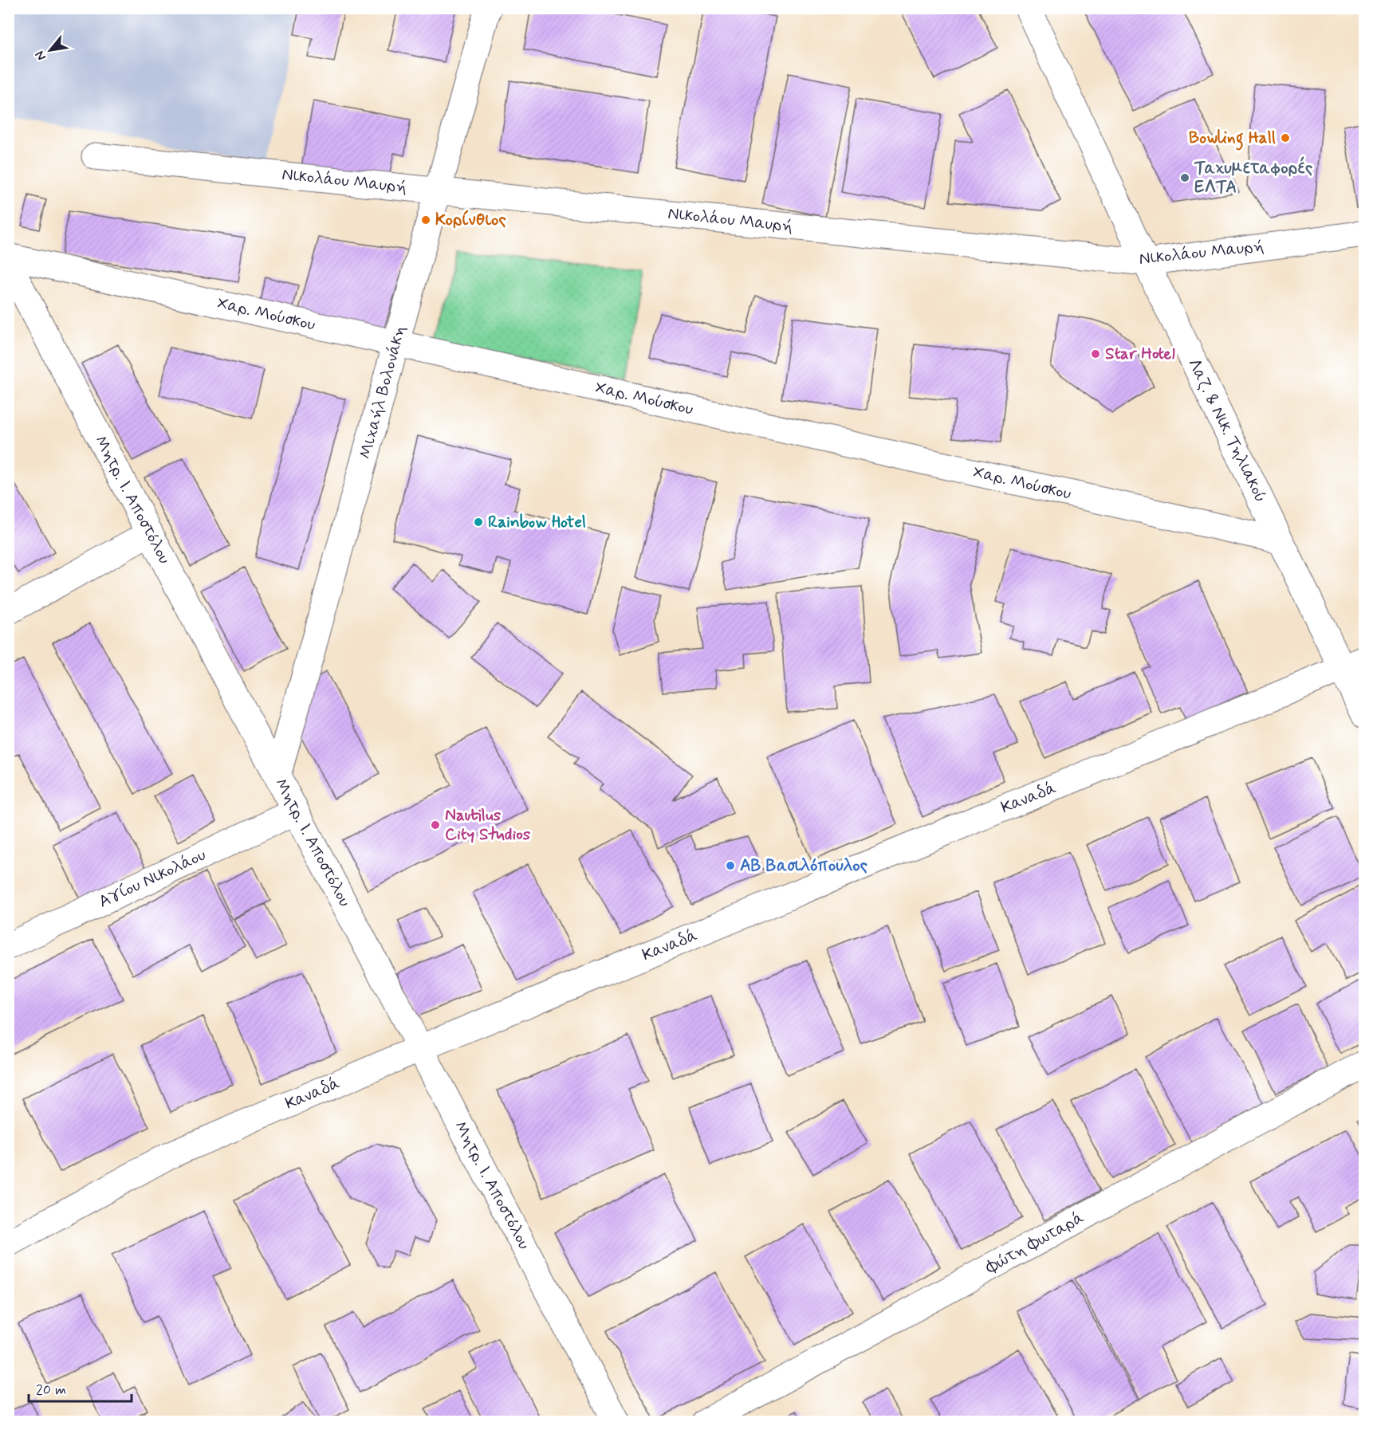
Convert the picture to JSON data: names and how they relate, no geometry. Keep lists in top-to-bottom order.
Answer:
{
  "streets": {
    "street": [
      "Νικολάου Μαυρή",
      "Χαρ. Μούσκου",
      "Μιχαήλ Βολονάκη",
      "Λαζ. & Νικ. Τηλιακού",
      "Μητρ. Ι. Αποστόλου",
      "Καναδά",
      "Αγίου Νικολάου",
      "Φώτη Φωταρά"
    ]
  },
  "crossings": [
    ["Νικολάου Μαυρή", "Μιχαήλ Βολονάκη"],
    ["Νικολάου Μαυρή", "Λαζ. & Νικ. Τηλιακού"],
    ["Χαρ. Μούσκου", "Μιχαήλ Βολονάκη"],
    ["Χαρ. Μούσκου", "Λαζ. & Νικ. Τηλιακού"],
    ["Μιχαήλ Βολονάκη", "Μητρ. Ι. Αποστόλου"],
    ["Λαζ. & Νικ. Τηλιακού", "Καναδά"],
    ["Μητρ. Ι. Αποστόλου", "Καναδά"],
    ["Μητρ. Ι. Αποστόλου", "Αγίου Νικολάου"]
  ],
  "places": [
    "Bowling Hall",
    "Ταχυμεταφορές ΕΛΤΑ",
    "Κορίνθιος",
    "Star Hotel",
    "Rainbow Hotel",
    "Nautilus City Studios",
    "ΑΒ Βασιλόπουλος"
  ],
  "scale_bar": "20 m",
  "north": "bottom left"
}
